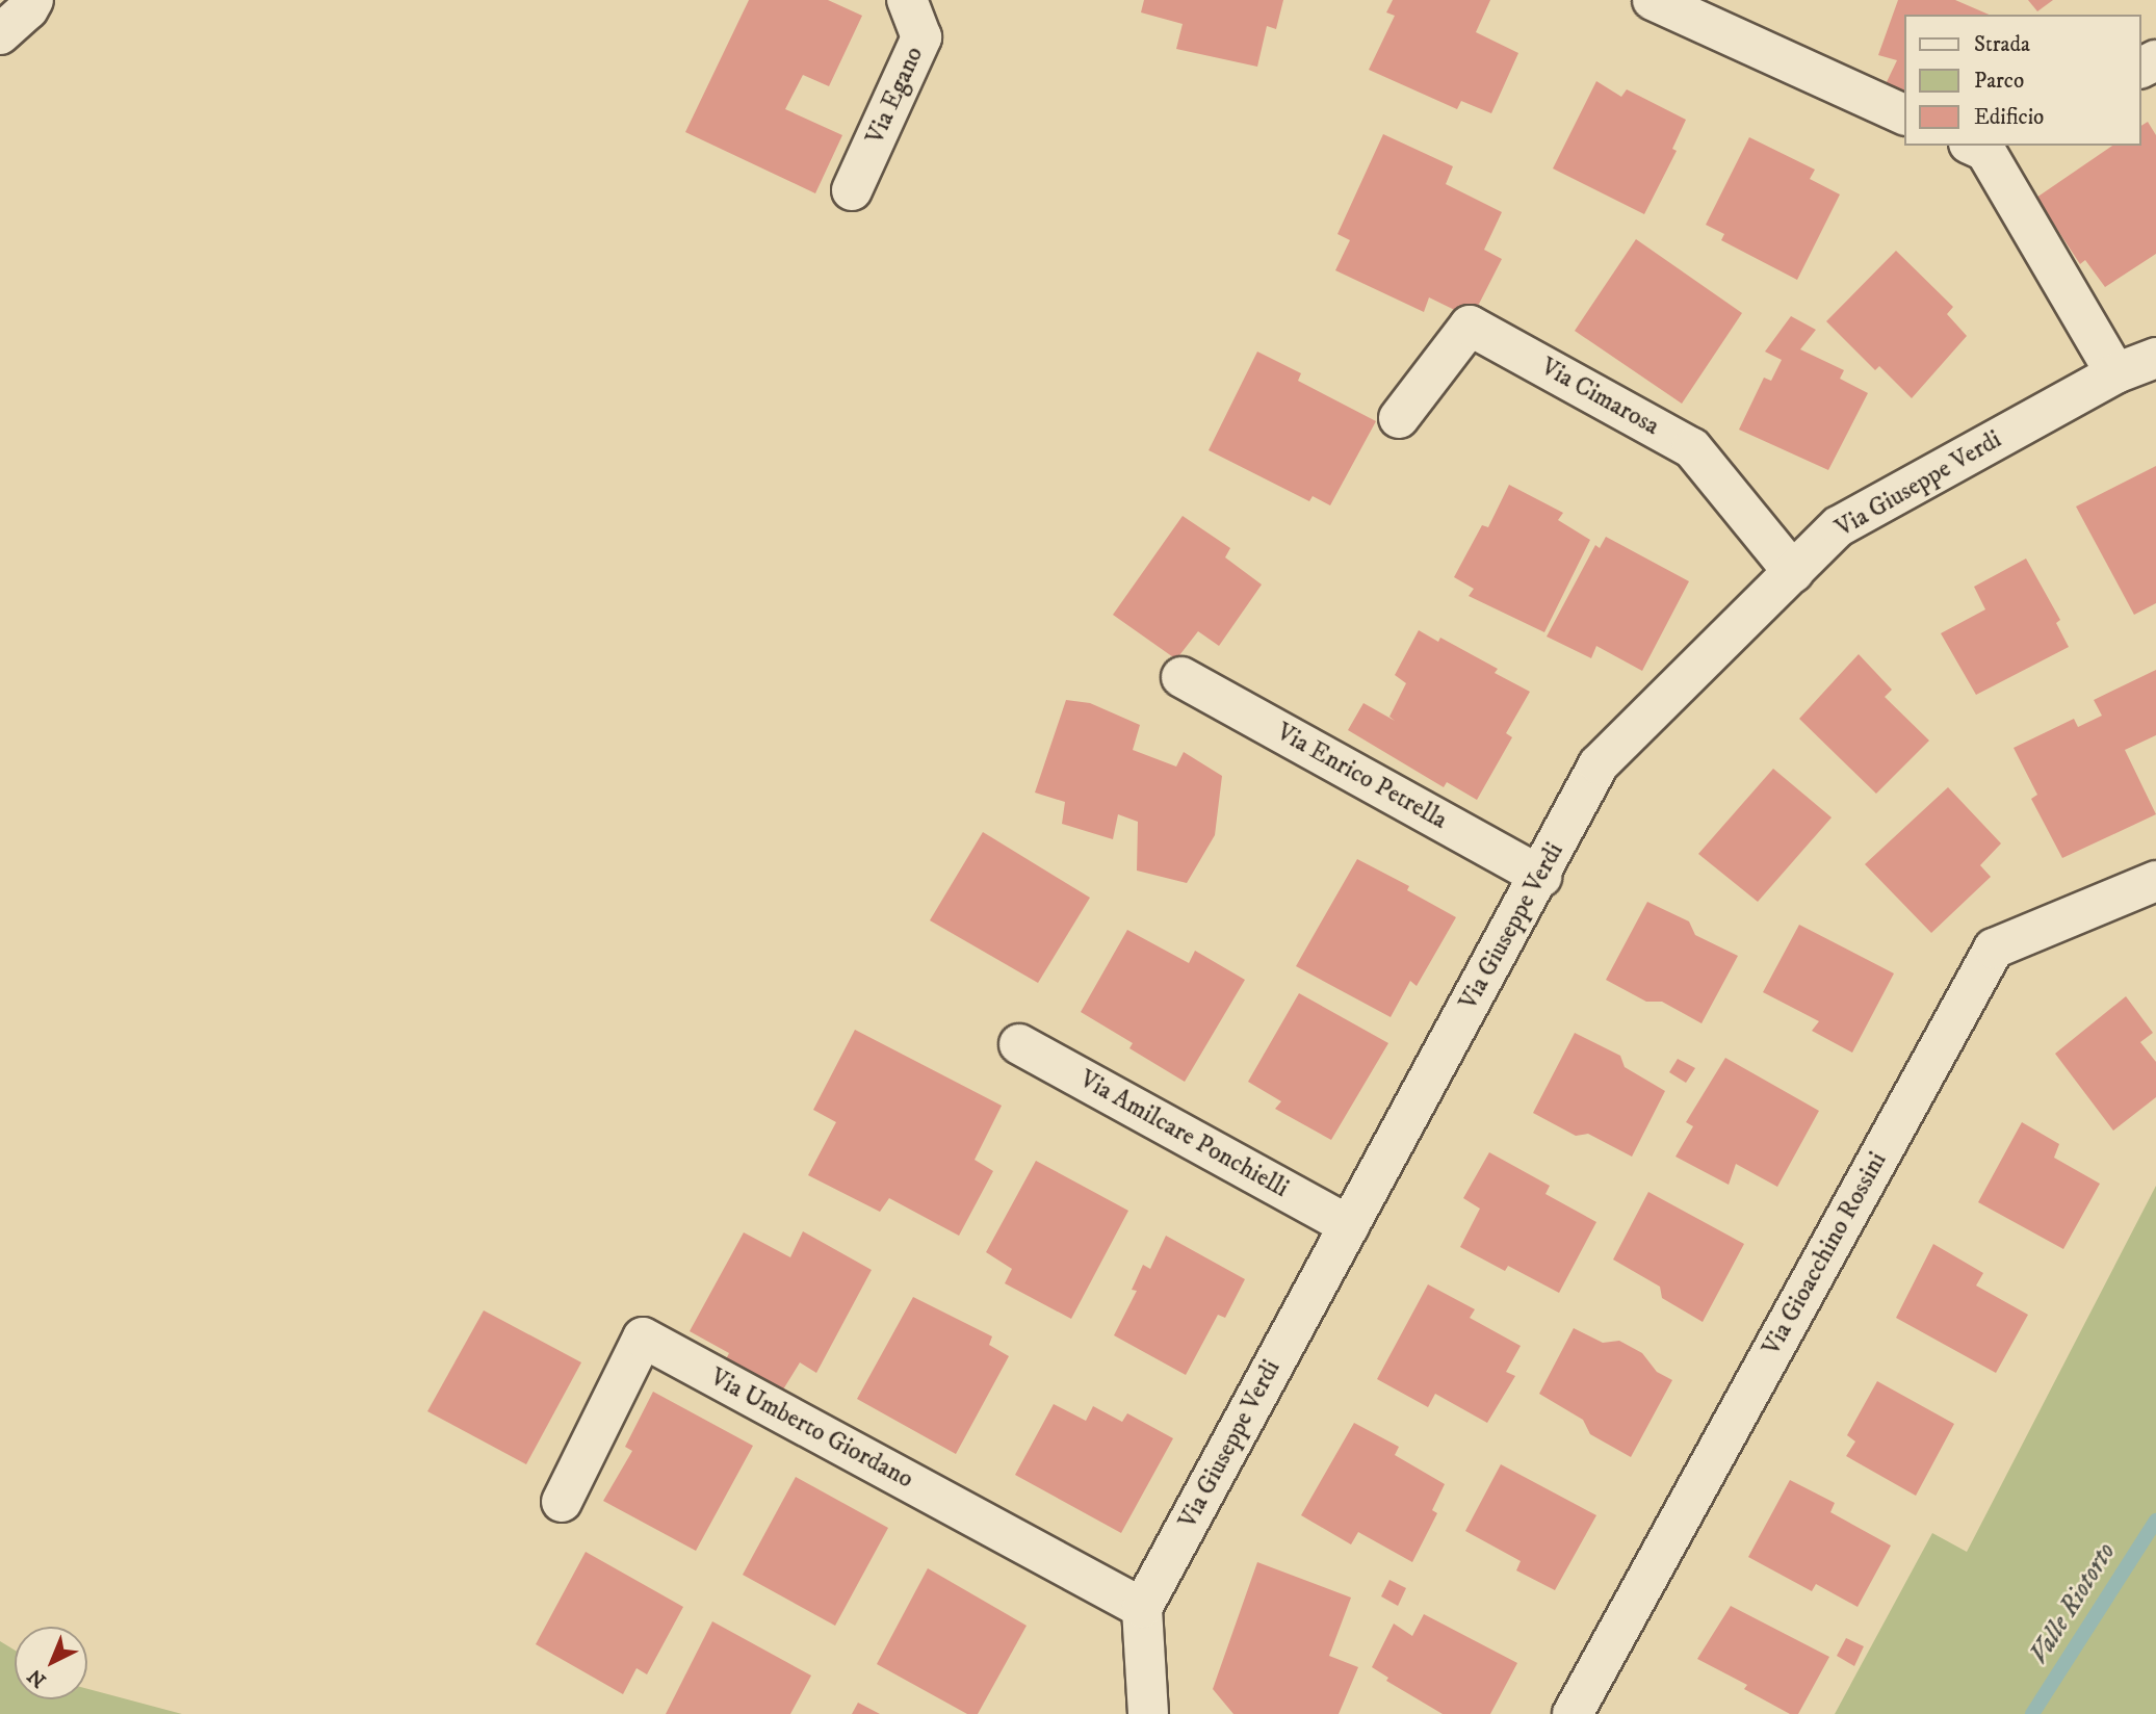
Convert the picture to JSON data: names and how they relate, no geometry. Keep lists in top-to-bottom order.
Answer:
{
  "streets": {
    "street": [
      "Via Egano",
      "Via Cimarosa",
      "Via Giuseppe Verdi",
      "Via Enrico Petrella",
      "Via Amilcare Ponchielli",
      "Via Gioacchino Rossini",
      "Via Umberto Giordano"
    ]
  },
  "crossings": [
    ["Via Cimarosa", "Via Giuseppe Verdi"],
    ["Via Giuseppe Verdi", "Via Enrico Petrella"],
    ["Via Giuseppe Verdi", "Via Amilcare Ponchielli"],
    ["Via Giuseppe Verdi", "Via Umberto Giordano"]
  ],
  "water": ["Valle Riotorto"],
  "legend": ["Strada", "Parco", "Edificio"],
  "north": "bottom left"
}
